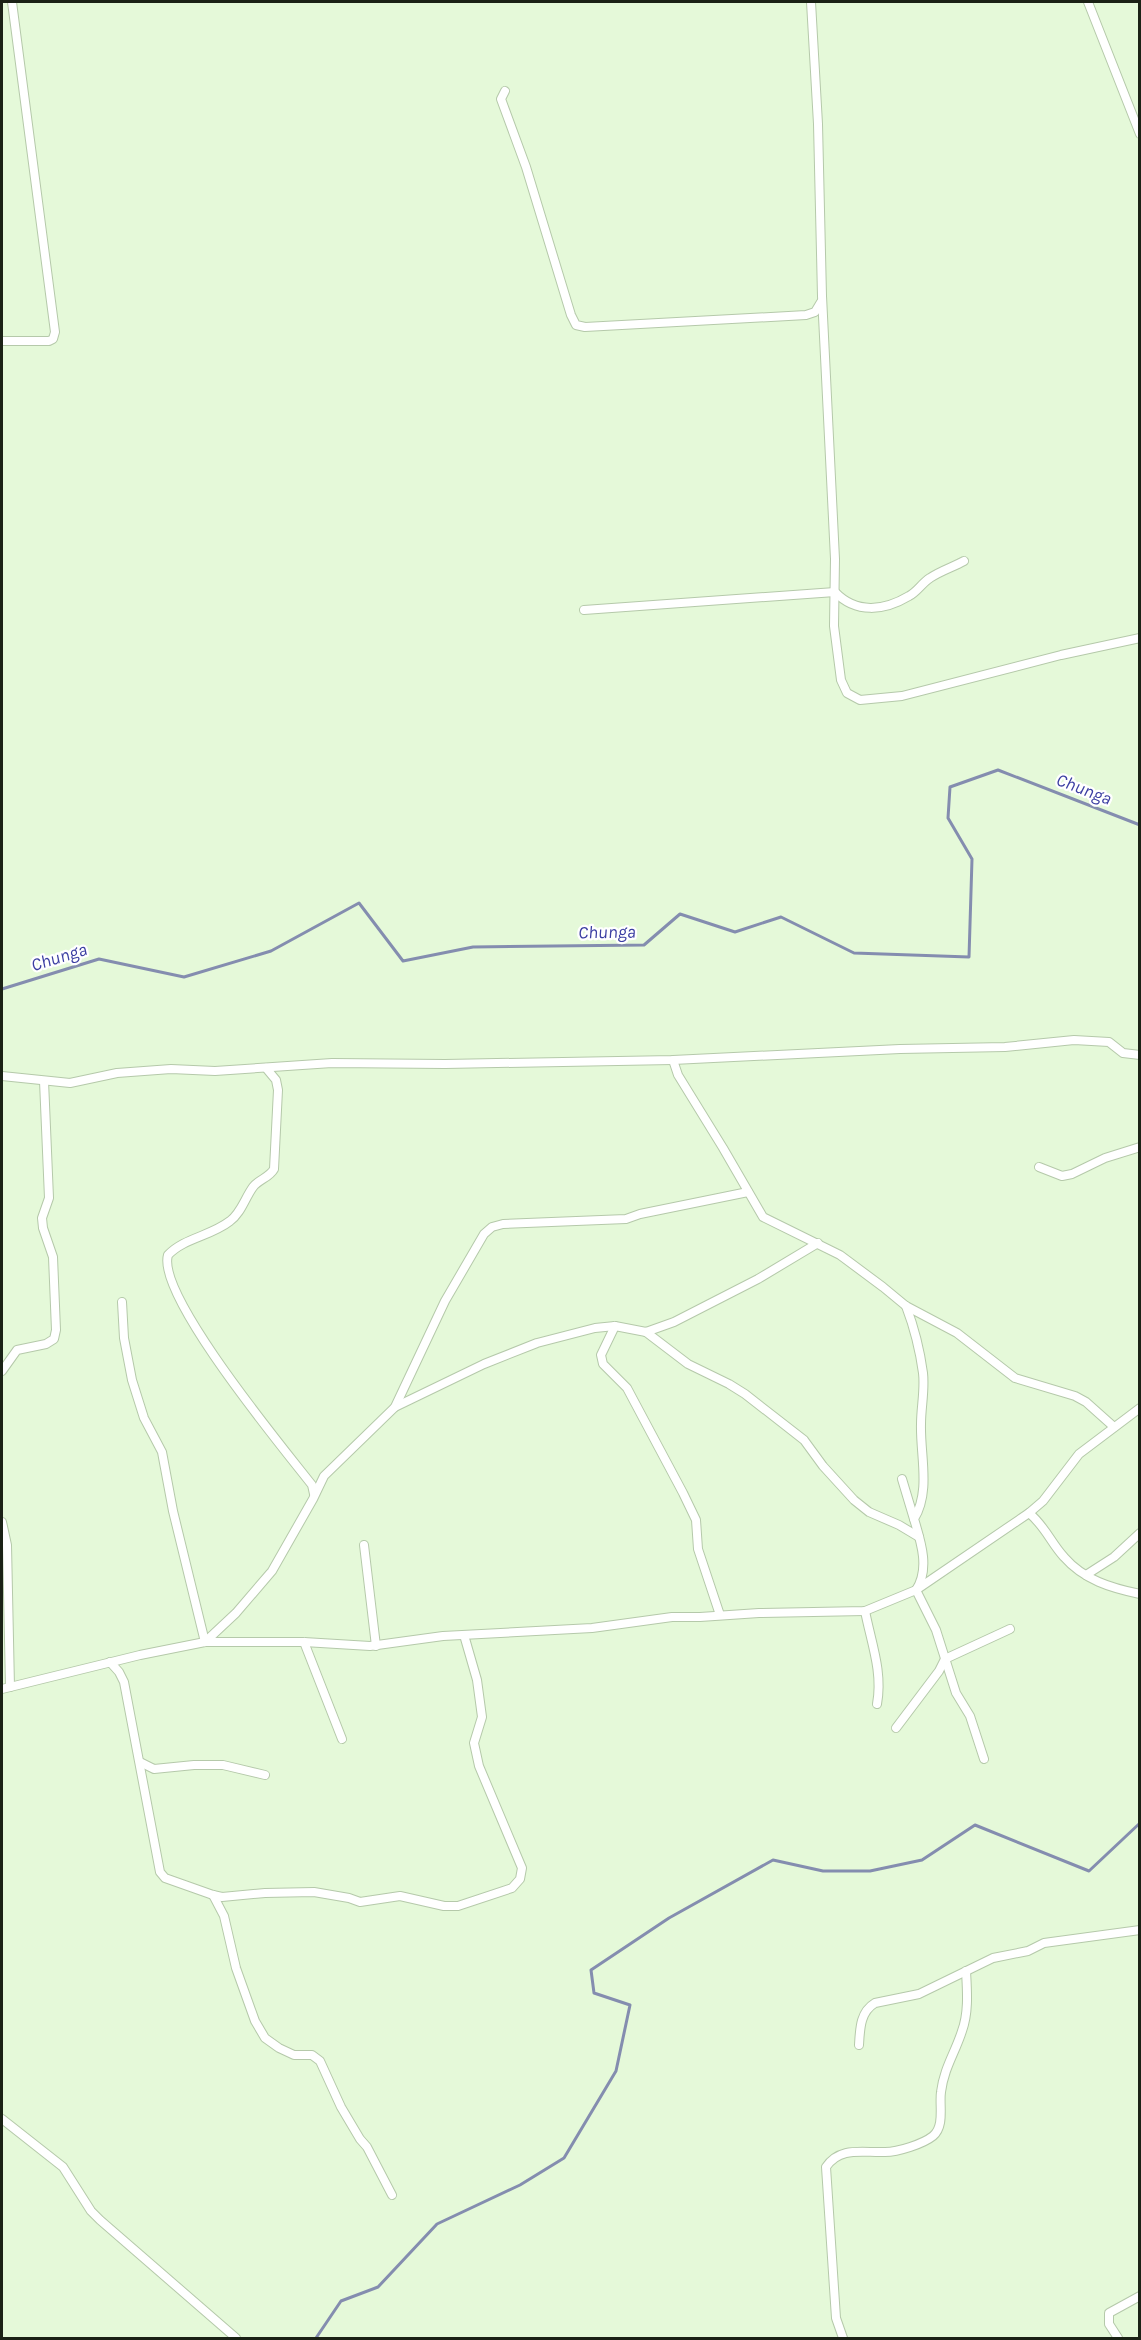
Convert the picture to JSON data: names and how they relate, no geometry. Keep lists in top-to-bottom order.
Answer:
{
  "water": ["Chunga"]
}
